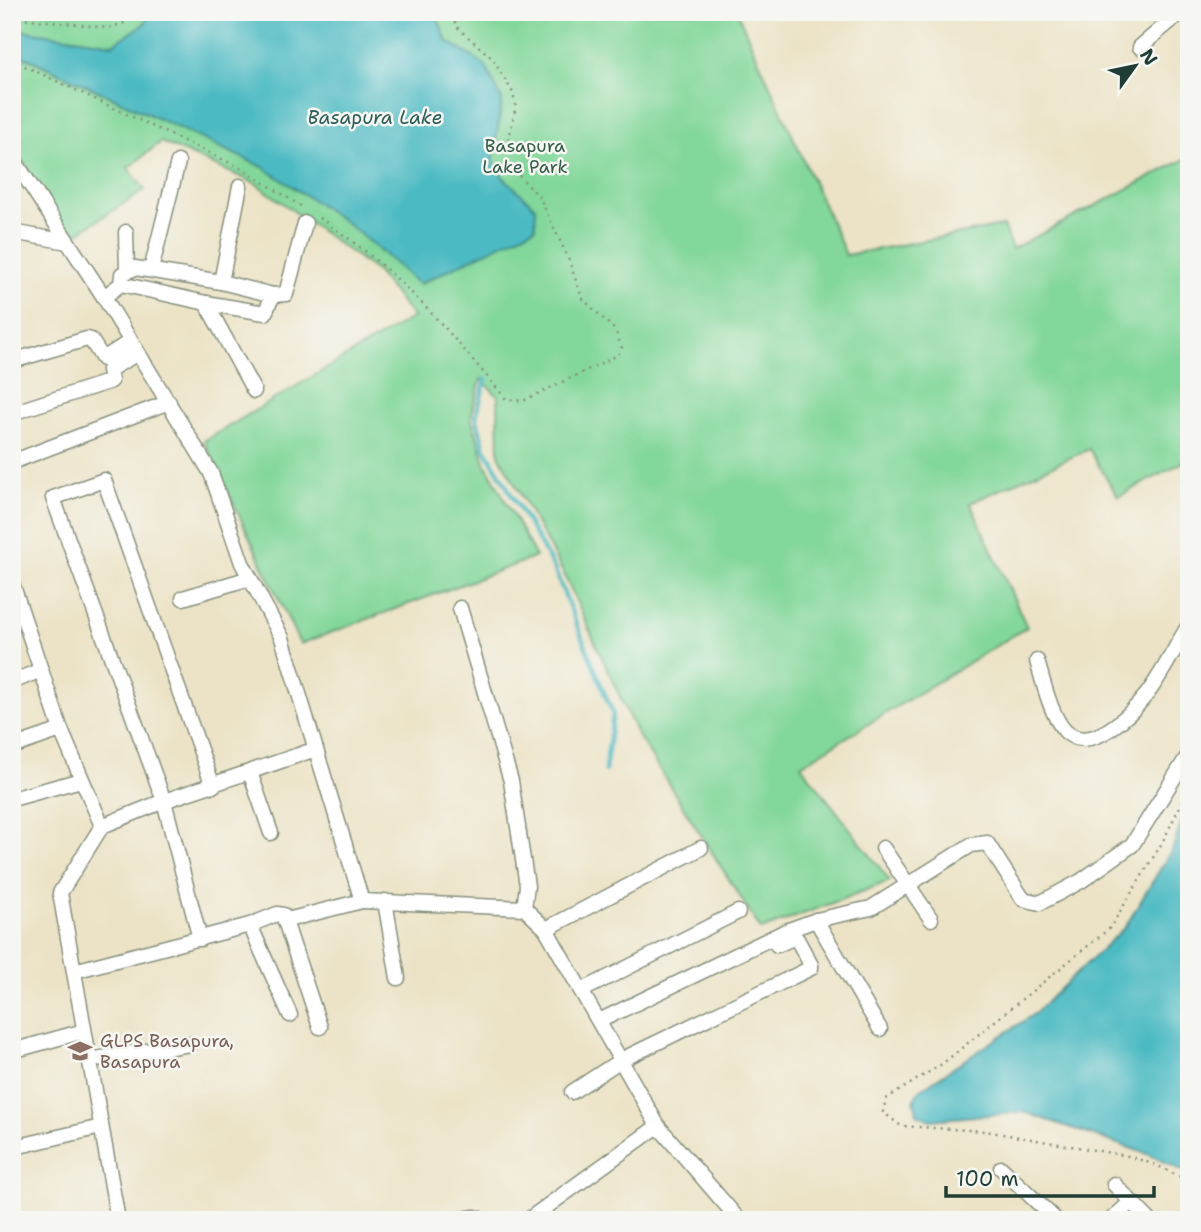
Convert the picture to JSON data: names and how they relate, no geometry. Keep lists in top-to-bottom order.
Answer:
{
  "water": ["Basapura Lake"],
  "parks": ["Basapura Lake Park"],
  "places": {
    "school or university": ["GLPS Basapura, Basapura"]
  },
  "scale_bar": "100 m",
  "north": "top right"
}
